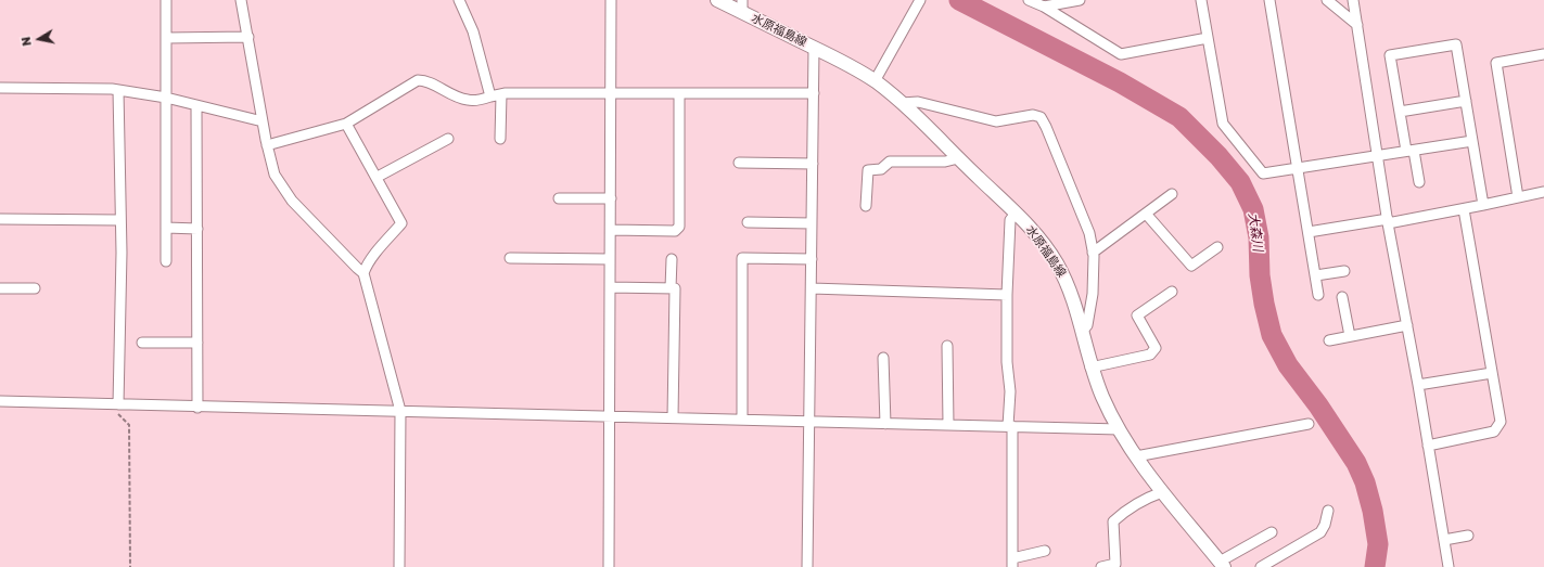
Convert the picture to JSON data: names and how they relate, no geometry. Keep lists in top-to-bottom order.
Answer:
{
  "streets": {
    "main road": ["水原福島線"]
  },
  "water": ["大森川"],
  "north": "left"
}
